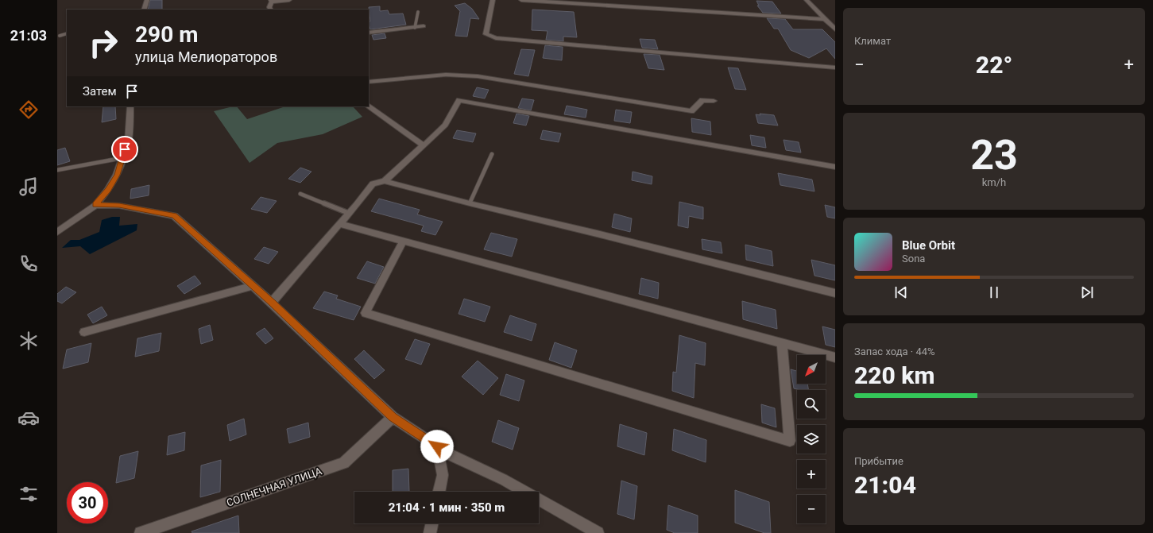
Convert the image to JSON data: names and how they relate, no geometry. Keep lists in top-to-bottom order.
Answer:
{
  "streets": {
    "street": ["СОЛНЕЧНАЯ УЛИЦА"]
  },
  "north": "bottom left",
  "page": {
    "tabs": "21:03",
    "tile": [
      "Климат",
      ["23", "km/h"],
      ["Запас хода · 44%", "220 km"],
      ["Прибытие", "21:04"]
    ],
    "turn": ["290 m", "улица Мелиораторов"],
    "heat": ["−", "22°", "+"],
    "then": "Затем",
    "song": ["Blue Orbit", "Sona"],
    "map_buttons": ["+", "−"],
    "limit": "30",
    "trip": "21:04 · 1 мин · 350 m"
  }
}
